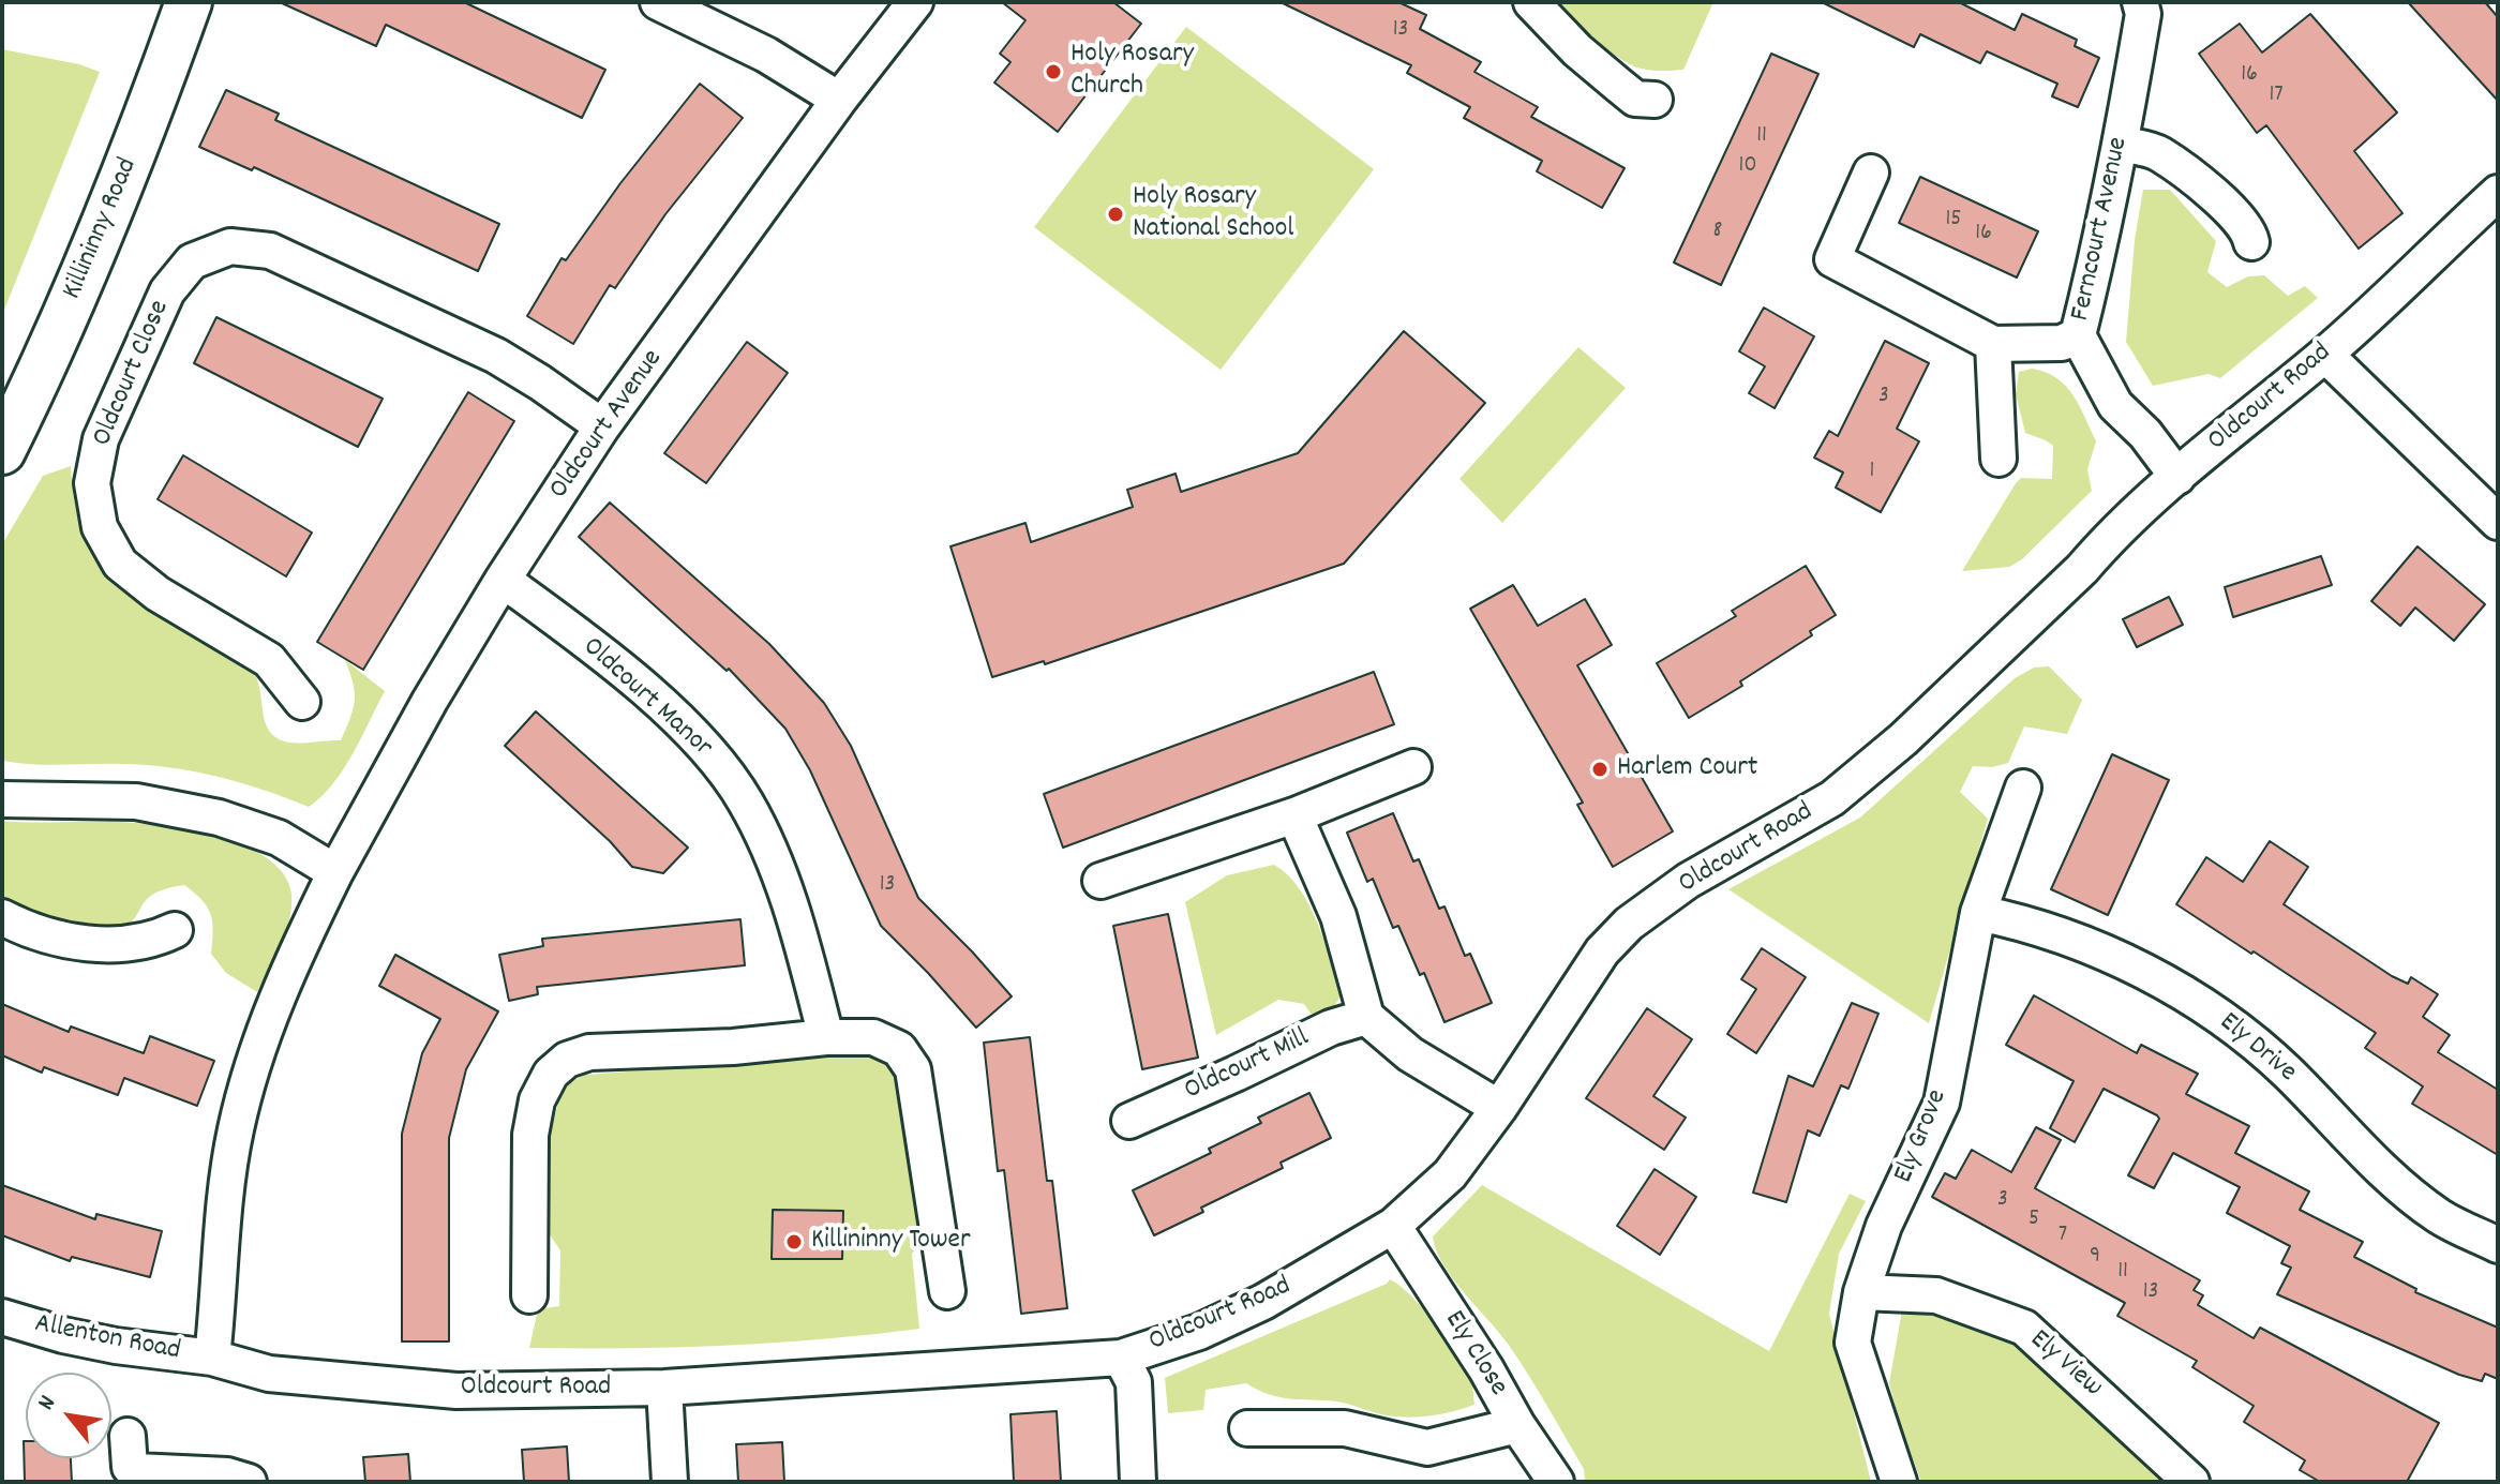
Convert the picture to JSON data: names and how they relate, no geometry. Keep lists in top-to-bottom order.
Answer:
{
  "streets": {
    "main road": ["Killininny Road"],
    "street": [
      "Ferncourt Avenue",
      "Oldcourt Close",
      "Oldcourt Road",
      "Oldcourt Avenue",
      "Oldcourt Manor",
      "Ely Drive",
      "Oldcourt Mill",
      "Ely Grove",
      "Allenton Road",
      "Ely Close",
      "Ely View"
    ]
  },
  "crossings": [
    ["Ferncourt Avenue", "Oldcourt Road"],
    ["Oldcourt Close", "Oldcourt Avenue"],
    ["Oldcourt Road", "Allenton Road"],
    ["Oldcourt Road", "Ely Close"],
    ["Oldcourt Avenue", "Oldcourt Manor"],
    ["Ely Drive", "Ely Grove"],
    ["Ely Grove", "Ely View"]
  ],
  "places": [
    "Holy Rosary Church",
    "Holy Rosary National School",
    "Harlem Court",
    "Killininny Tower"
  ],
  "house_numbers": [
    "13",
    "16",
    "17",
    "11",
    "10",
    "15",
    "8",
    "16",
    "3",
    "1",
    "13",
    "3",
    "5",
    "7",
    "9",
    "11",
    "13"
  ],
  "north": "top left"
}
